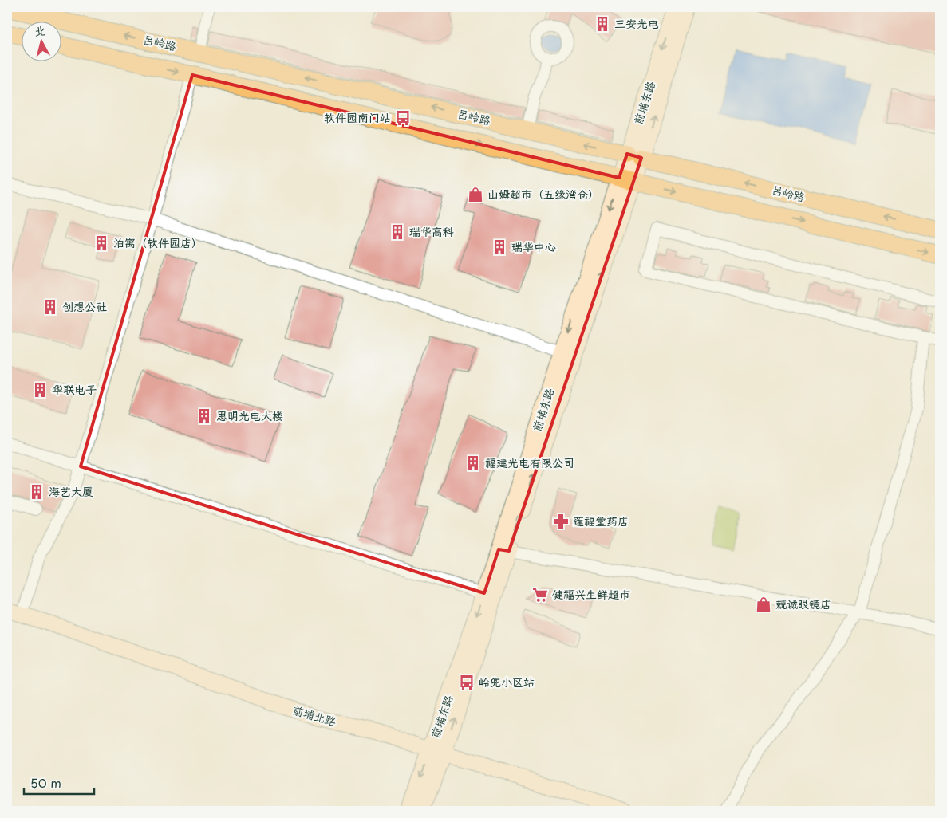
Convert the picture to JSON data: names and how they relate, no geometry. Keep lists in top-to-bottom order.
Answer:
{
  "streets": {
    "main road": ["吕岭路", "前埔东路", "前埔北路"]
  },
  "crossings": [
    ["吕岭路", "前埔东路"],
    ["前埔东路", "前埔北路"]
  ],
  "places": {
    "building": [
      "三安光电",
      "瑞华高科",
      "泊寓（软件园店）",
      "瑞华中心",
      "创想公社",
      "华联电子",
      "思明光电大楼",
      "福建光电有限公司",
      "海艺大厦"
    ],
    "bus stop": ["软件园南门站", "岭兜小区站"],
    "shop": ["山姆超市（五缘湾仓）", "兢诚眼镜店"],
    "pharmacy": ["莲福堂药店"],
    "supermarket": ["健福兴生鲜超市"]
  },
  "scale_bar": "50 m",
  "north": "top"
}
